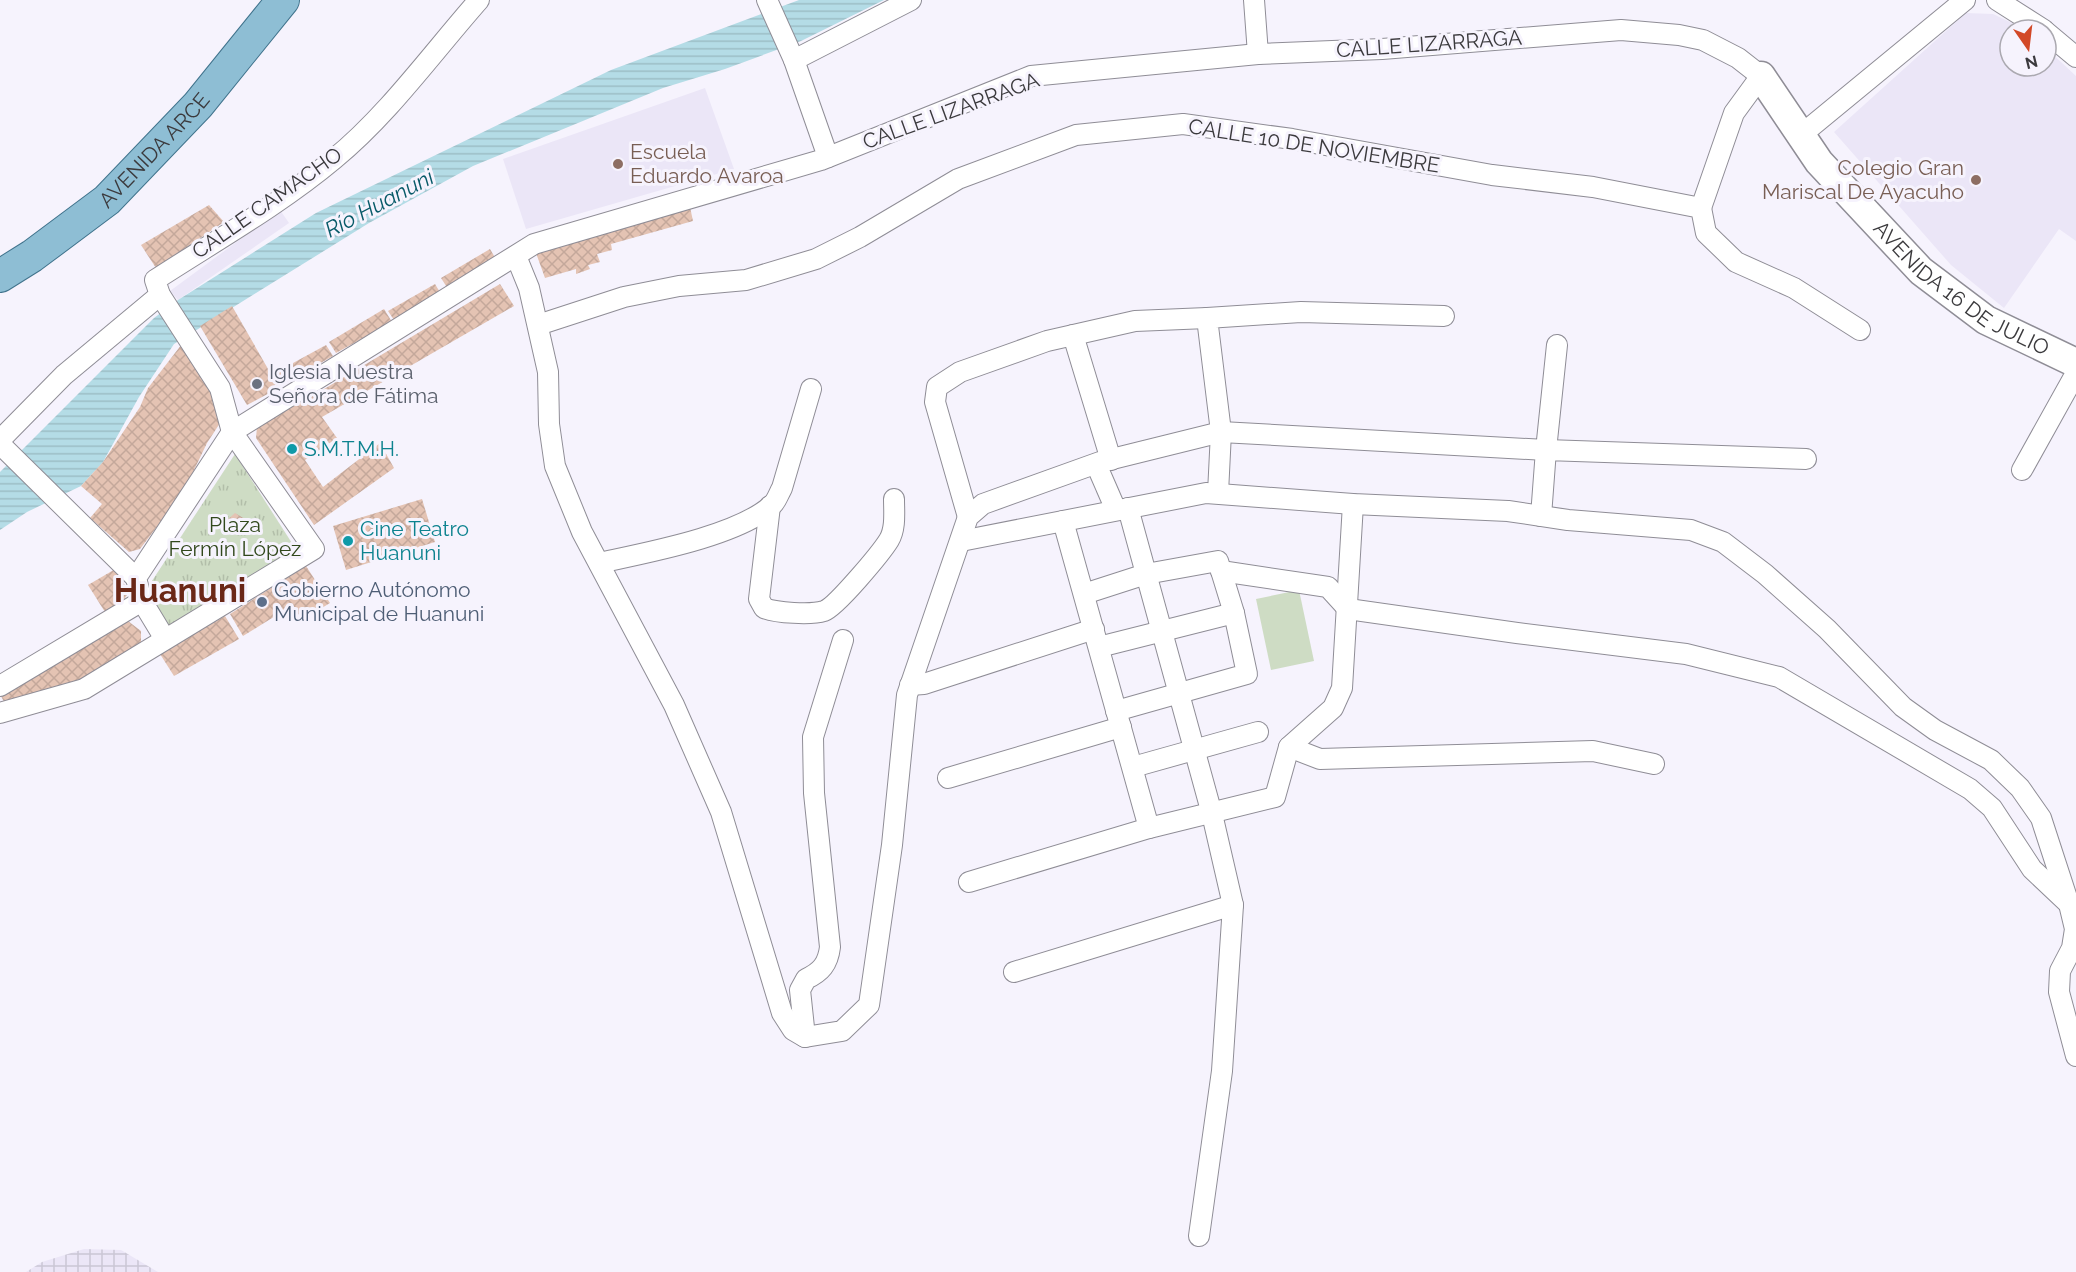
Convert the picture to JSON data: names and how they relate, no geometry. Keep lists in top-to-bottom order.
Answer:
{
  "streets": {
    "main road": ["AVENIDA ARCE"],
    "street": [
      "CALLE LIZARRAGA",
      "CALLE 10 DE NOVIEMBRE",
      "CALLE CAMACHO",
      "AVENIDA 16 DE JULIO"
    ]
  },
  "crossings": [
    ["CALLE LIZARRAGA", "AVENIDA 16 DE JULIO"]
  ],
  "districts": ["Huanuni"],
  "water": ["Río Huanuni"],
  "parks": ["Plaza Fermín López"],
  "places": [
    "Escuela Eduardo Avaroa",
    "Colegio Gran Mariscal De Ayacuho",
    "Iglesia Nuestra Señora de Fátima",
    "S.M.T.M.H.",
    "Cine Teatro Huanuni",
    "Gobierno Autónomo Municipal de Huanuni"
  ],
  "north": "bottom"
}
